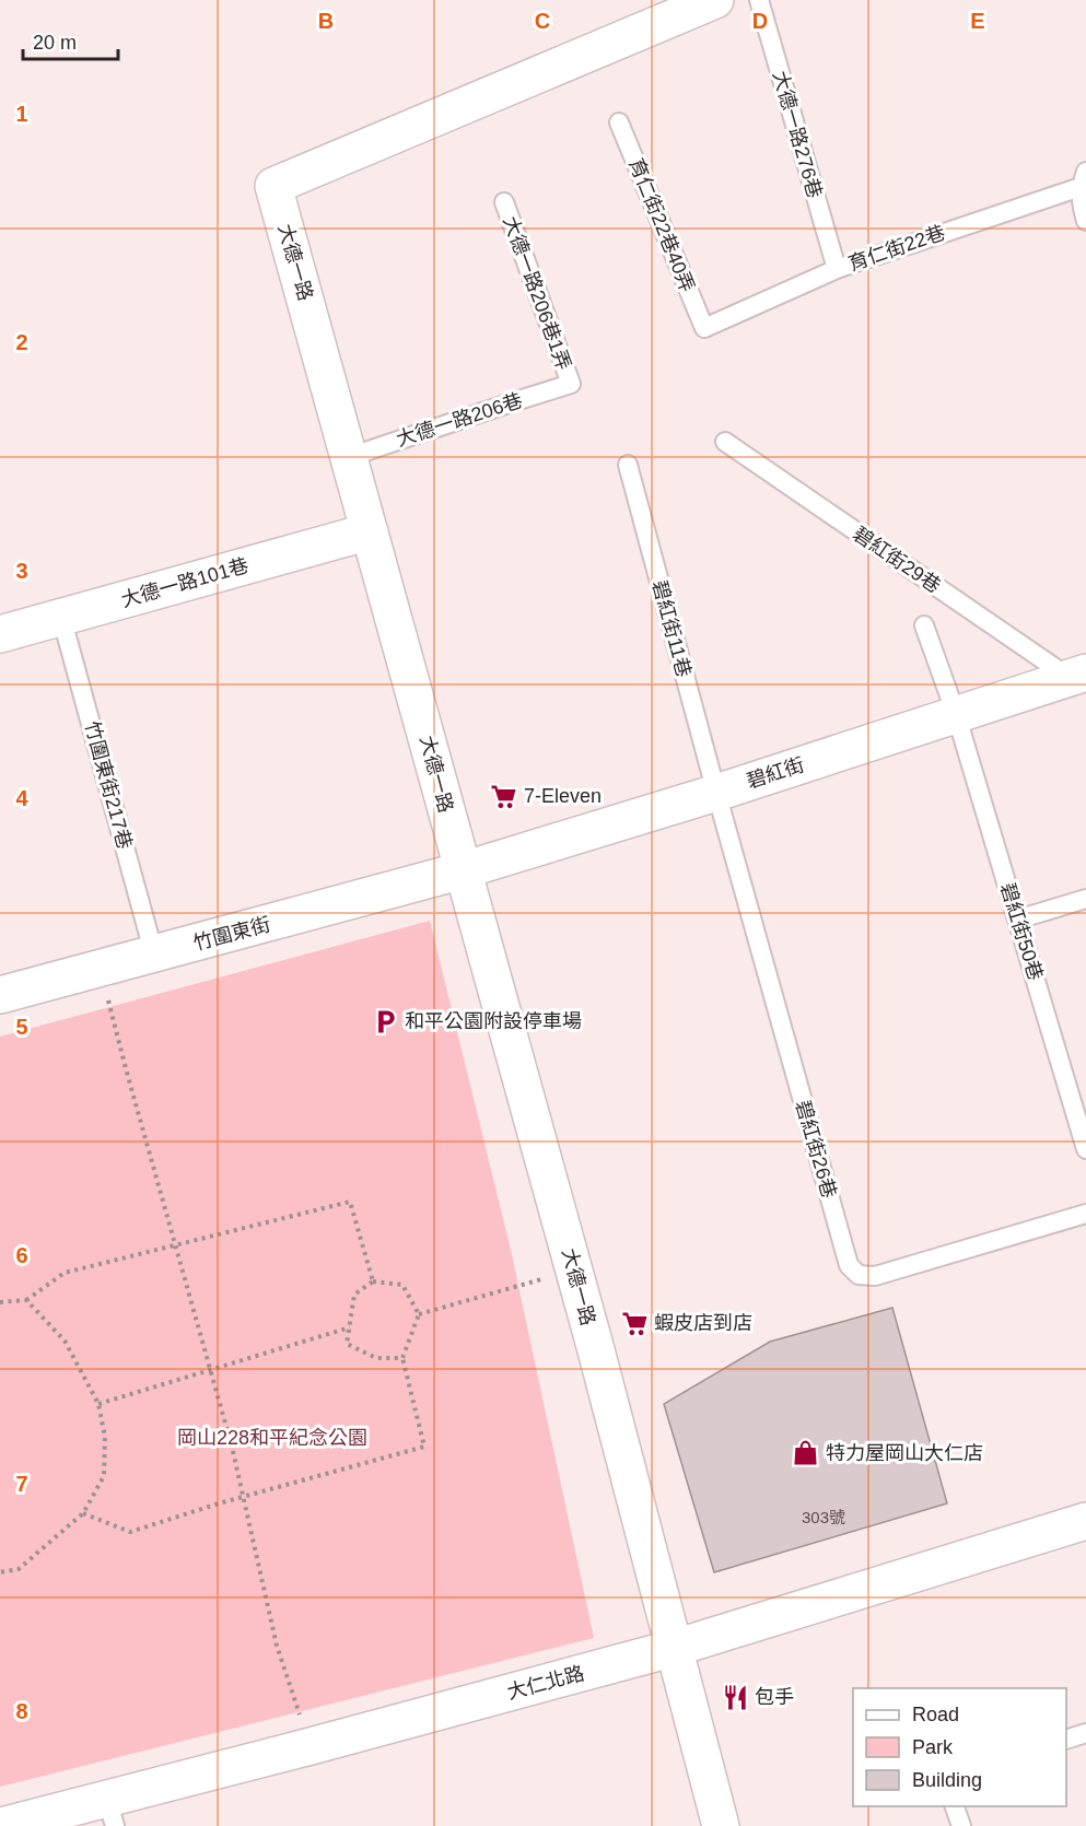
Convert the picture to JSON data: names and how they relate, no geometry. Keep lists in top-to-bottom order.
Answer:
{
  "streets": {
    "street": [
      "大德一路",
      "大德一路101巷",
      "碧紅街",
      "竹圍東街",
      "大仁北路"
    ],
    "lane": [
      "大德一路276巷",
      "育仁街22巷40弄",
      "育仁街22巷",
      "大德一路206巷1弄",
      "大德一路206巷",
      "碧紅街29巷",
      "碧紅街11巷",
      "竹圍東街217巷",
      "碧紅街50巷",
      "碧紅街26巷"
    ]
  },
  "crossings": [
    ["大德一路276巷", "育仁街22巷"],
    ["育仁街22巷40弄", "育仁街22巷"],
    ["大德一路", "大德一路206巷"],
    ["大德一路", "大德一路101巷"],
    ["大德一路", "碧紅街"],
    ["大德一路", "竹圍東街"],
    ["大德一路", "大仁北路"],
    ["大德一路206巷1弄", "大德一路206巷"],
    ["碧紅街29巷", "碧紅街"],
    ["大德一路101巷", "竹圍東街217巷"],
    ["碧紅街11巷", "碧紅街"],
    ["碧紅街11巷", "碧紅街26巷"],
    ["碧紅街", "碧紅街50巷"],
    ["碧紅街", "竹圍東街"],
    ["碧紅街", "碧紅街26巷"],
    ["竹圍東街217巷", "竹圍東街"]
  ],
  "parks": ["岡山228和平紀念公園"],
  "places": {
    "supermarket": ["7-Eleven", "蝦皮店到店"],
    "parking": ["和平公園附設停車場"],
    "shop": ["特力屋岡山大仁店"],
    "restaurant": ["包手"]
  },
  "house_numbers": ["303號"],
  "legend": ["Road", "Park", "Building"],
  "scale_bar": "20 m",
  "grid": {
    "columns": [
      "B",
      "C",
      "D",
      "E"
    ],
    "rows": [
      "1",
      "2",
      "3",
      "4",
      "5",
      "6",
      "7",
      "8"
    ]
  }
}
